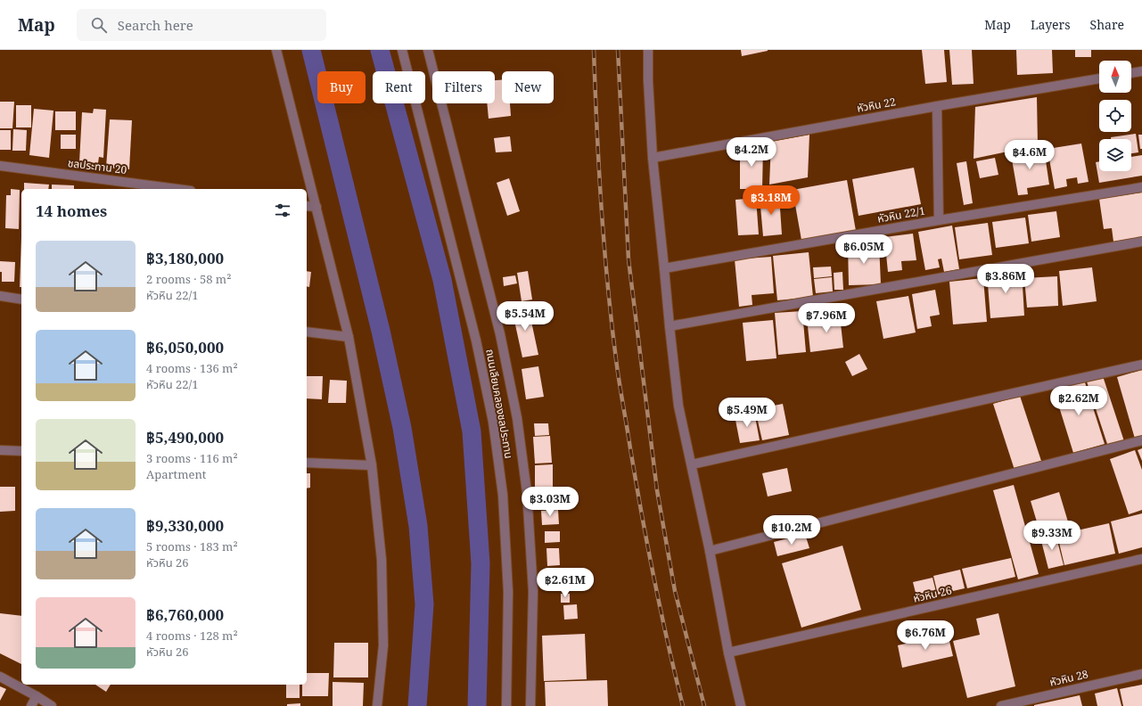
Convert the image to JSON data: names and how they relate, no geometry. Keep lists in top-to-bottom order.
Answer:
{
  "streets": {
    "street": [
      "หัวหิน 22",
      "ชลประทาน 20",
      "หัวหิน 22/1",
      "ถนนเลียบคลองชลประทาน",
      "หัวหิน 26",
      "หัวหิน 28"
    ]
  },
  "north": "top",
  "page": {
    "header": "Map",
    "search": "Search here",
    "nav": ["Map", "Layers", "Share"],
    "chip": [
      "Buy",
      "Rent",
      "Filters",
      "New"
    ],
    "price": [
      "฿4.2M",
      "฿4.6M",
      "฿3.18M",
      "฿6.05M",
      "฿3.86M",
      "฿5.54M",
      "฿7.96M",
      "฿2.62M",
      "฿5.49M",
      "฿3.03M",
      "฿10.2M",
      "฿9.33M",
      "฿2.61M",
      "฿6.76M"
    ],
    "heading": "14 homes",
    "list": [
      {
        "name": "฿3,180,000",
        "note": "2 rooms · 58 m² · หัวหิน 22/1"
      },
      {
        "name": "฿6,050,000",
        "note": "4 rooms · 136 m² · หัวหิน 22/1"
      },
      {
        "name": "฿5,490,000",
        "note": "3 rooms · 116 m² · Apartment"
      },
      {
        "name": "฿9,330,000",
        "note": "5 rooms · 183 m² · หัวหิน 26"
      },
      {
        "name": "฿6,760,000",
        "note": "4 rooms · 128 m² · หัวหิน 26"
      }
    ]
  }
}
